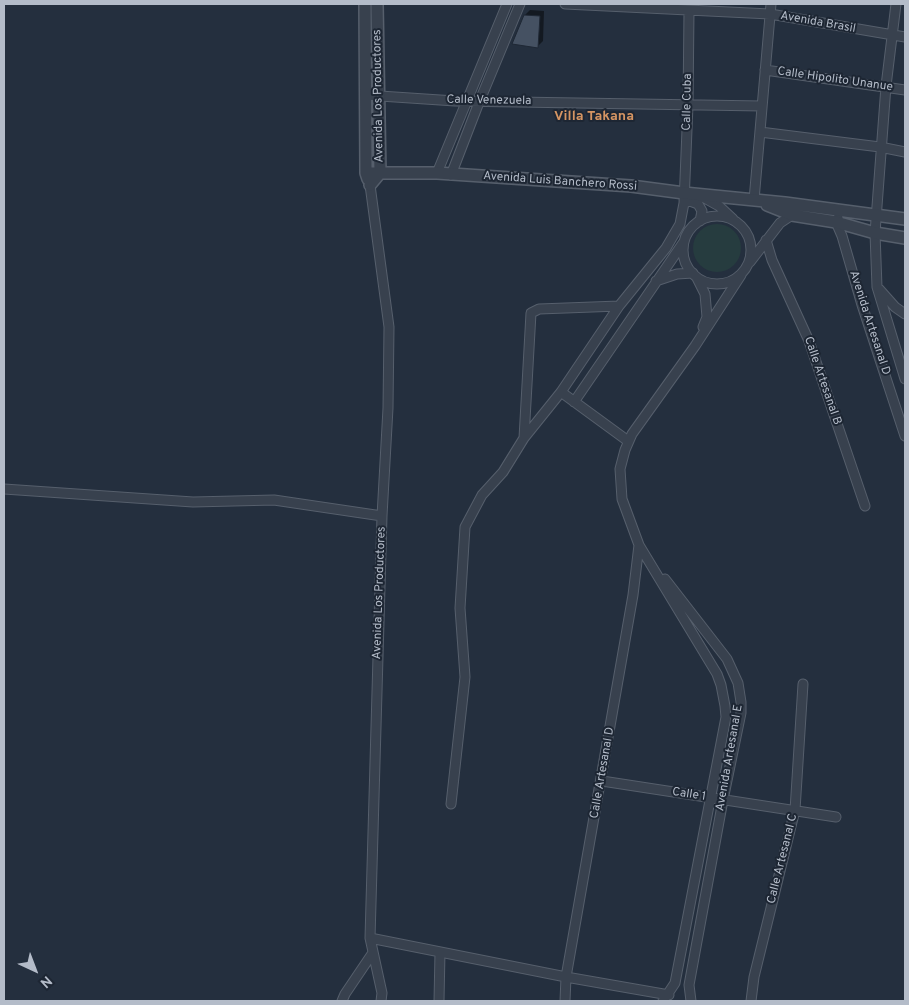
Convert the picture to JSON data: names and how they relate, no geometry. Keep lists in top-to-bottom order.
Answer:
{
  "streets": {
    "street": [
      "Avenida Brasil",
      "Calle Hipolito Unanue",
      "Avenida Los Productores",
      "Calle Venezuela",
      "Calle Cuba",
      "Avenida Luis Banchero Rossi",
      "Avenida Artesanal D",
      "Calle Artesanal B",
      "Avenida Artesanal E",
      "Calle Artesanal D",
      "Calle 1",
      "Calle Artesanal C"
    ]
  },
  "crossings": [
    ["Avenida Brasil", "Calle Cuba"],
    ["Avenida Brasil", "Avenida Artesanal D"],
    ["Calle Hipolito Unanue", "Avenida Artesanal D"],
    ["Avenida Los Productores", "Calle Venezuela"],
    ["Avenida Los Productores", "Avenida Luis Banchero Rossi"],
    ["Calle Venezuela", "Calle Cuba"],
    ["Calle Cuba", "Avenida Luis Banchero Rossi"],
    ["Avenida Luis Banchero Rossi", "Avenida Artesanal D"],
    ["Avenida Artesanal E", "Calle Artesanal D"],
    ["Avenida Artesanal E", "Calle 1"],
    ["Calle Artesanal D", "Calle 1"],
    ["Calle 1", "Calle Artesanal C"]
  ],
  "districts": ["Villa Takana"],
  "north": "bottom right"
}
